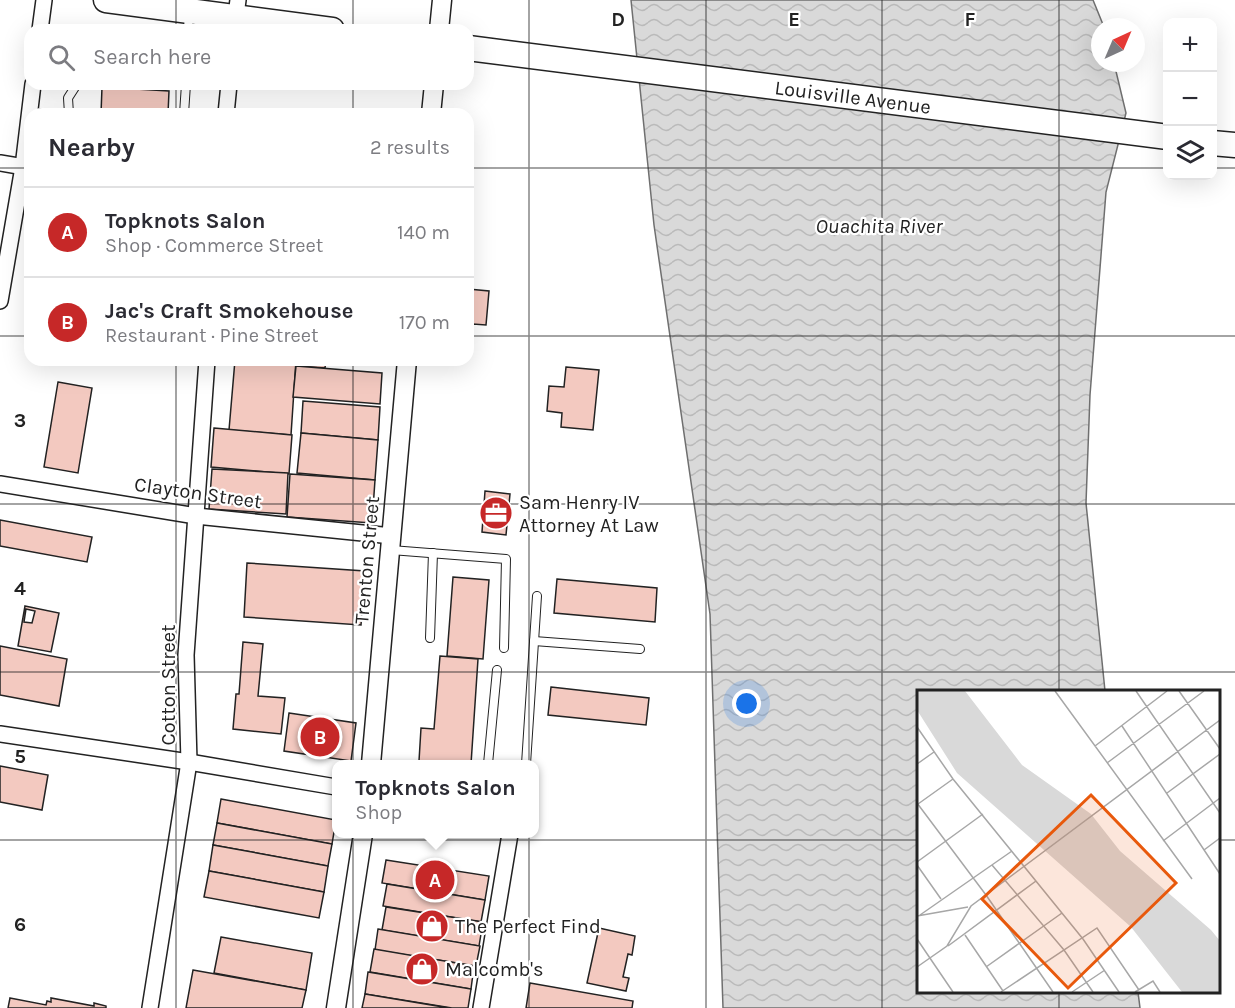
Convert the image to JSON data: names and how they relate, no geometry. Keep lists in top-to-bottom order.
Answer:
{
  "streets": {
    "main road": ["Louisville Avenue"],
    "street": ["Clayton Street", "Trenton Street", "Cotton Street"]
  },
  "crossings": [
    ["Clayton Street", "Trenton Street"],
    ["Clayton Street", "Cotton Street"]
  ],
  "water": ["Ouachita River"],
  "places": {
    "office": ["Sam Henry IV Attorney At Law"],
    "shop": ["The Perfect Find", "Malcomb's"]
  },
  "north": "top right",
  "page": {
    "map_buttons": ["+", "−"],
    "search": "Search here",
    "heading": ["Nearby", "2 results"],
    "list": [
      {
        "mark": "A",
        "name": "Topknots Salon",
        "note": "Shop · Commerce Street",
        "value": "140 m"
      },
      {
        "mark": "B",
        "name": "Jac's Craft Smokehouse",
        "note": "Restaurant · Pine Street",
        "value": "170 m"
      }
    ],
    "pins": ["B", "A"],
    "popup": ["Topknots Salon", "Shop"]
  },
  "grid": {
    "columns": ["D", "E", "F"],
    "rows": [
      "3",
      "4",
      "5",
      "6"
    ]
  }
}
